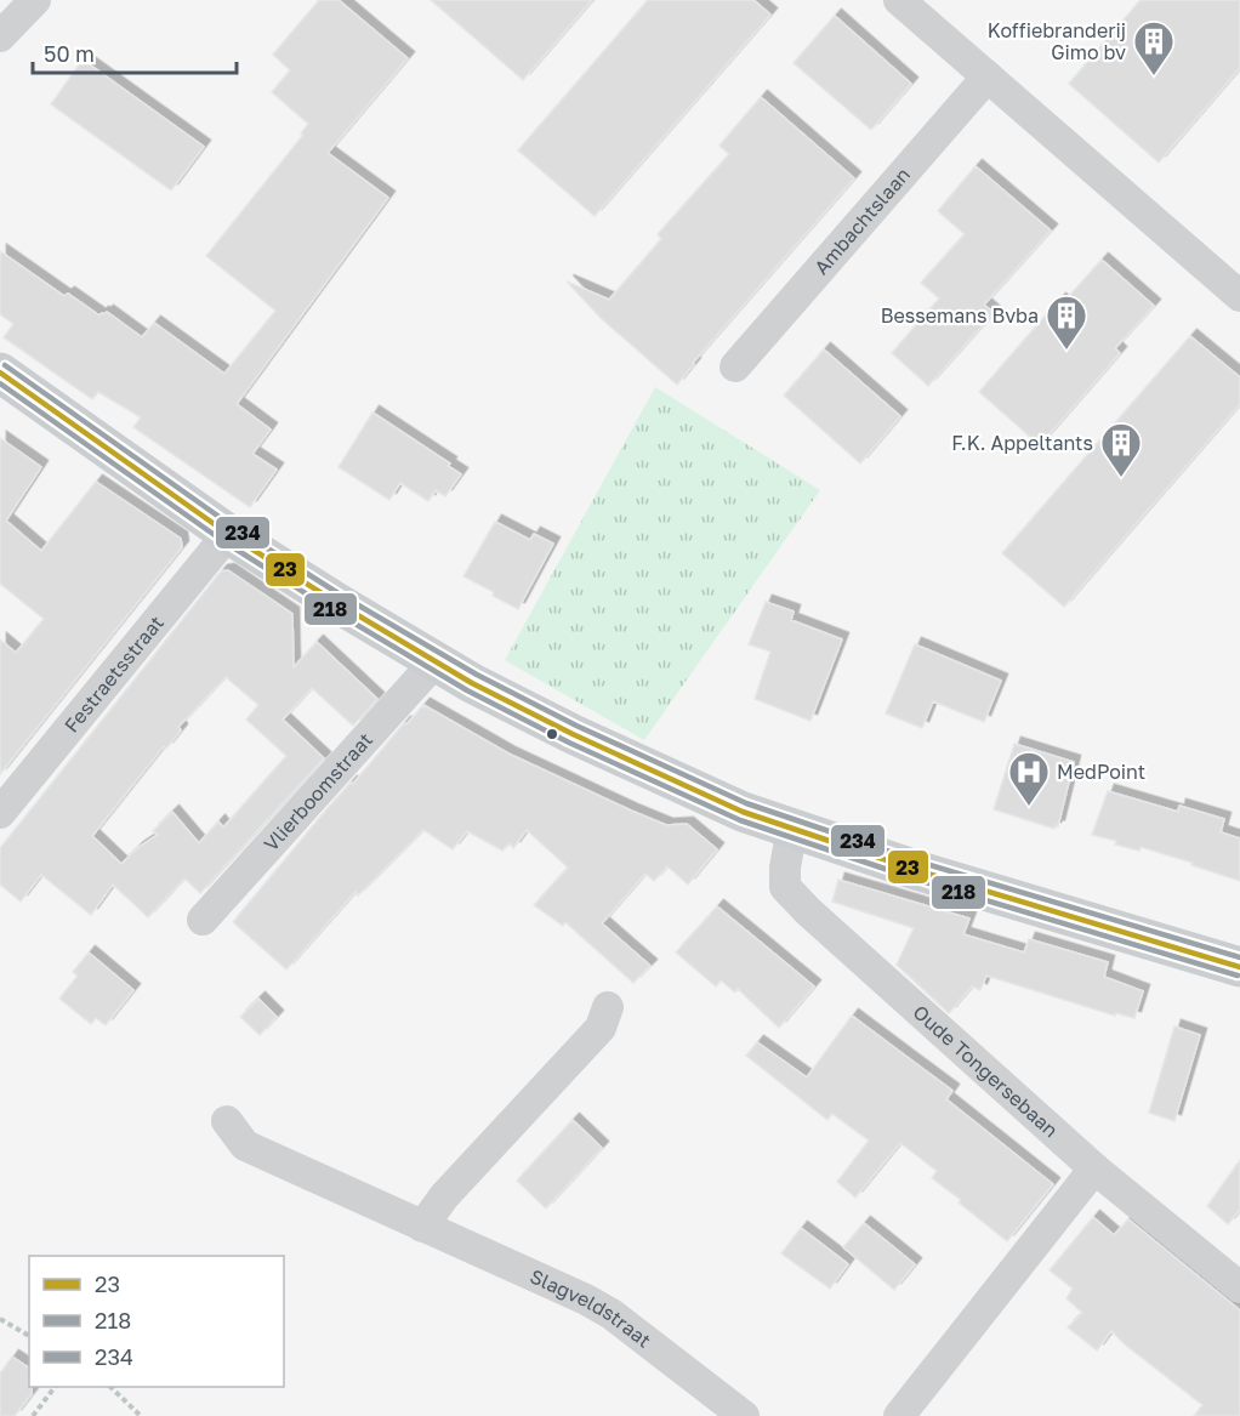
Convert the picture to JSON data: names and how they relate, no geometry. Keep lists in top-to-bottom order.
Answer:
{
  "streets": {
    "street": [
      "Ambachtslaan",
      "Festraetsstraat",
      "Vlierboomstraat",
      "Oude Tongersebaan",
      "Slagveldstraat"
    ]
  },
  "places": {
    "building": ["Koffiebranderij Gimo bv", "Bessemans Bvba", "F.K. Appeltants"],
    "hospital": ["MedPoint"]
  },
  "lines": ["transit line 234", "transit line 23", "transit line 218"],
  "legend": ["23", "218", "234"],
  "scale_bar": "50 m"
}
